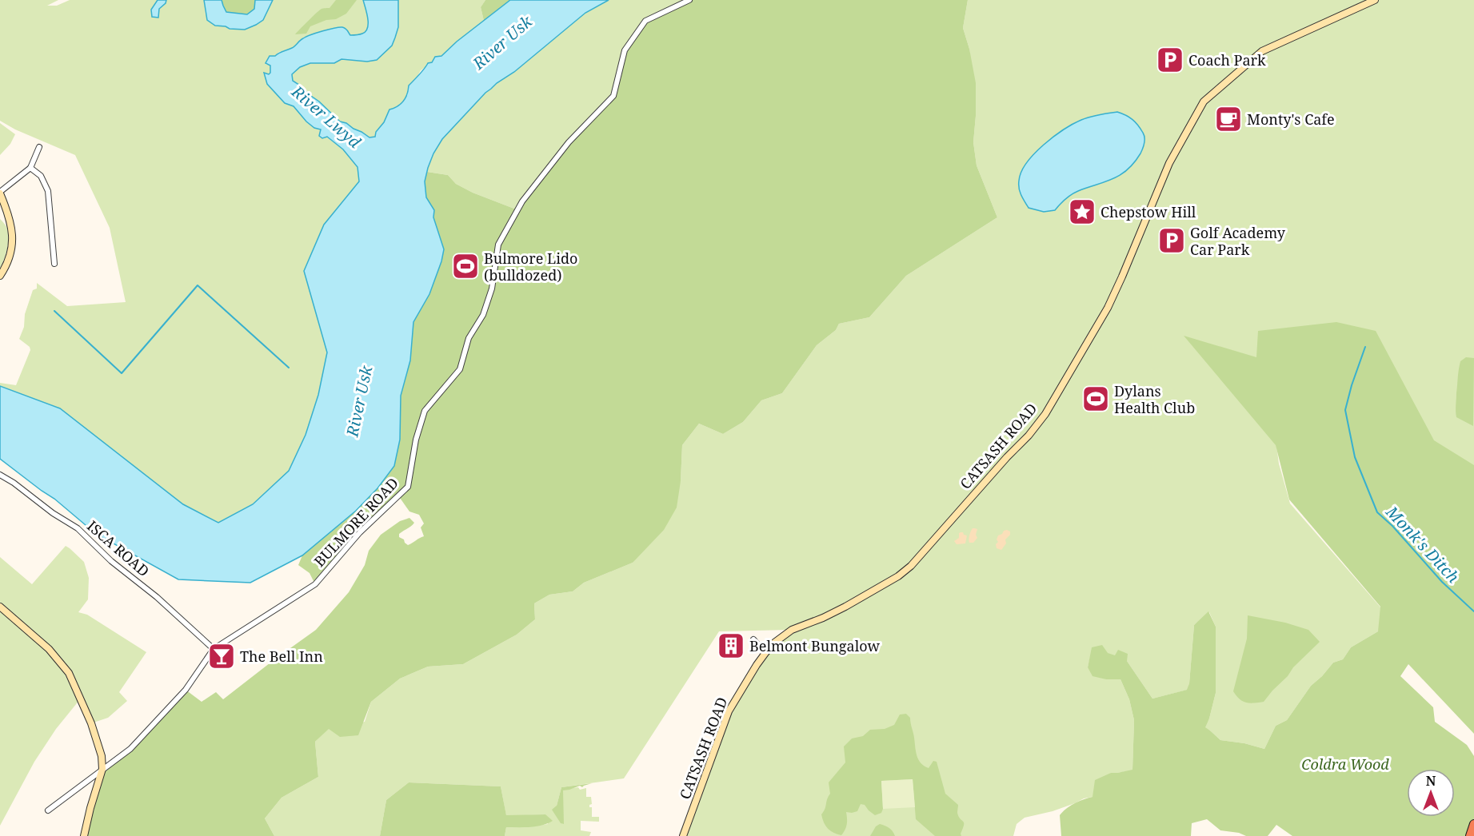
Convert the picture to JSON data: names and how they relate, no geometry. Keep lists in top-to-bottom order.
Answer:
{
  "streets": {
    "street": ["CATSASH ROAD", "BULMORE ROAD", "ISCA ROAD"]
  },
  "crossings": [
    ["BULMORE ROAD", "ISCA ROAD"]
  ],
  "water": ["River Usk", "River Lwyd", "Monk's Ditch"],
  "parks": ["Coldra Wood"],
  "places": {
    "parking": ["Coach Park", "Golf Academy Car Park"],
    "cafe": ["Monty's Cafe"],
    "place": ["Chepstow Hill"],
    "sports": ["Bulmore Lido (bulldozed)", "Dylans Health Club"],
    "building": ["Belmont Bungalow"],
    "bar": ["The Bell Inn"]
  },
  "north": "top"
}
